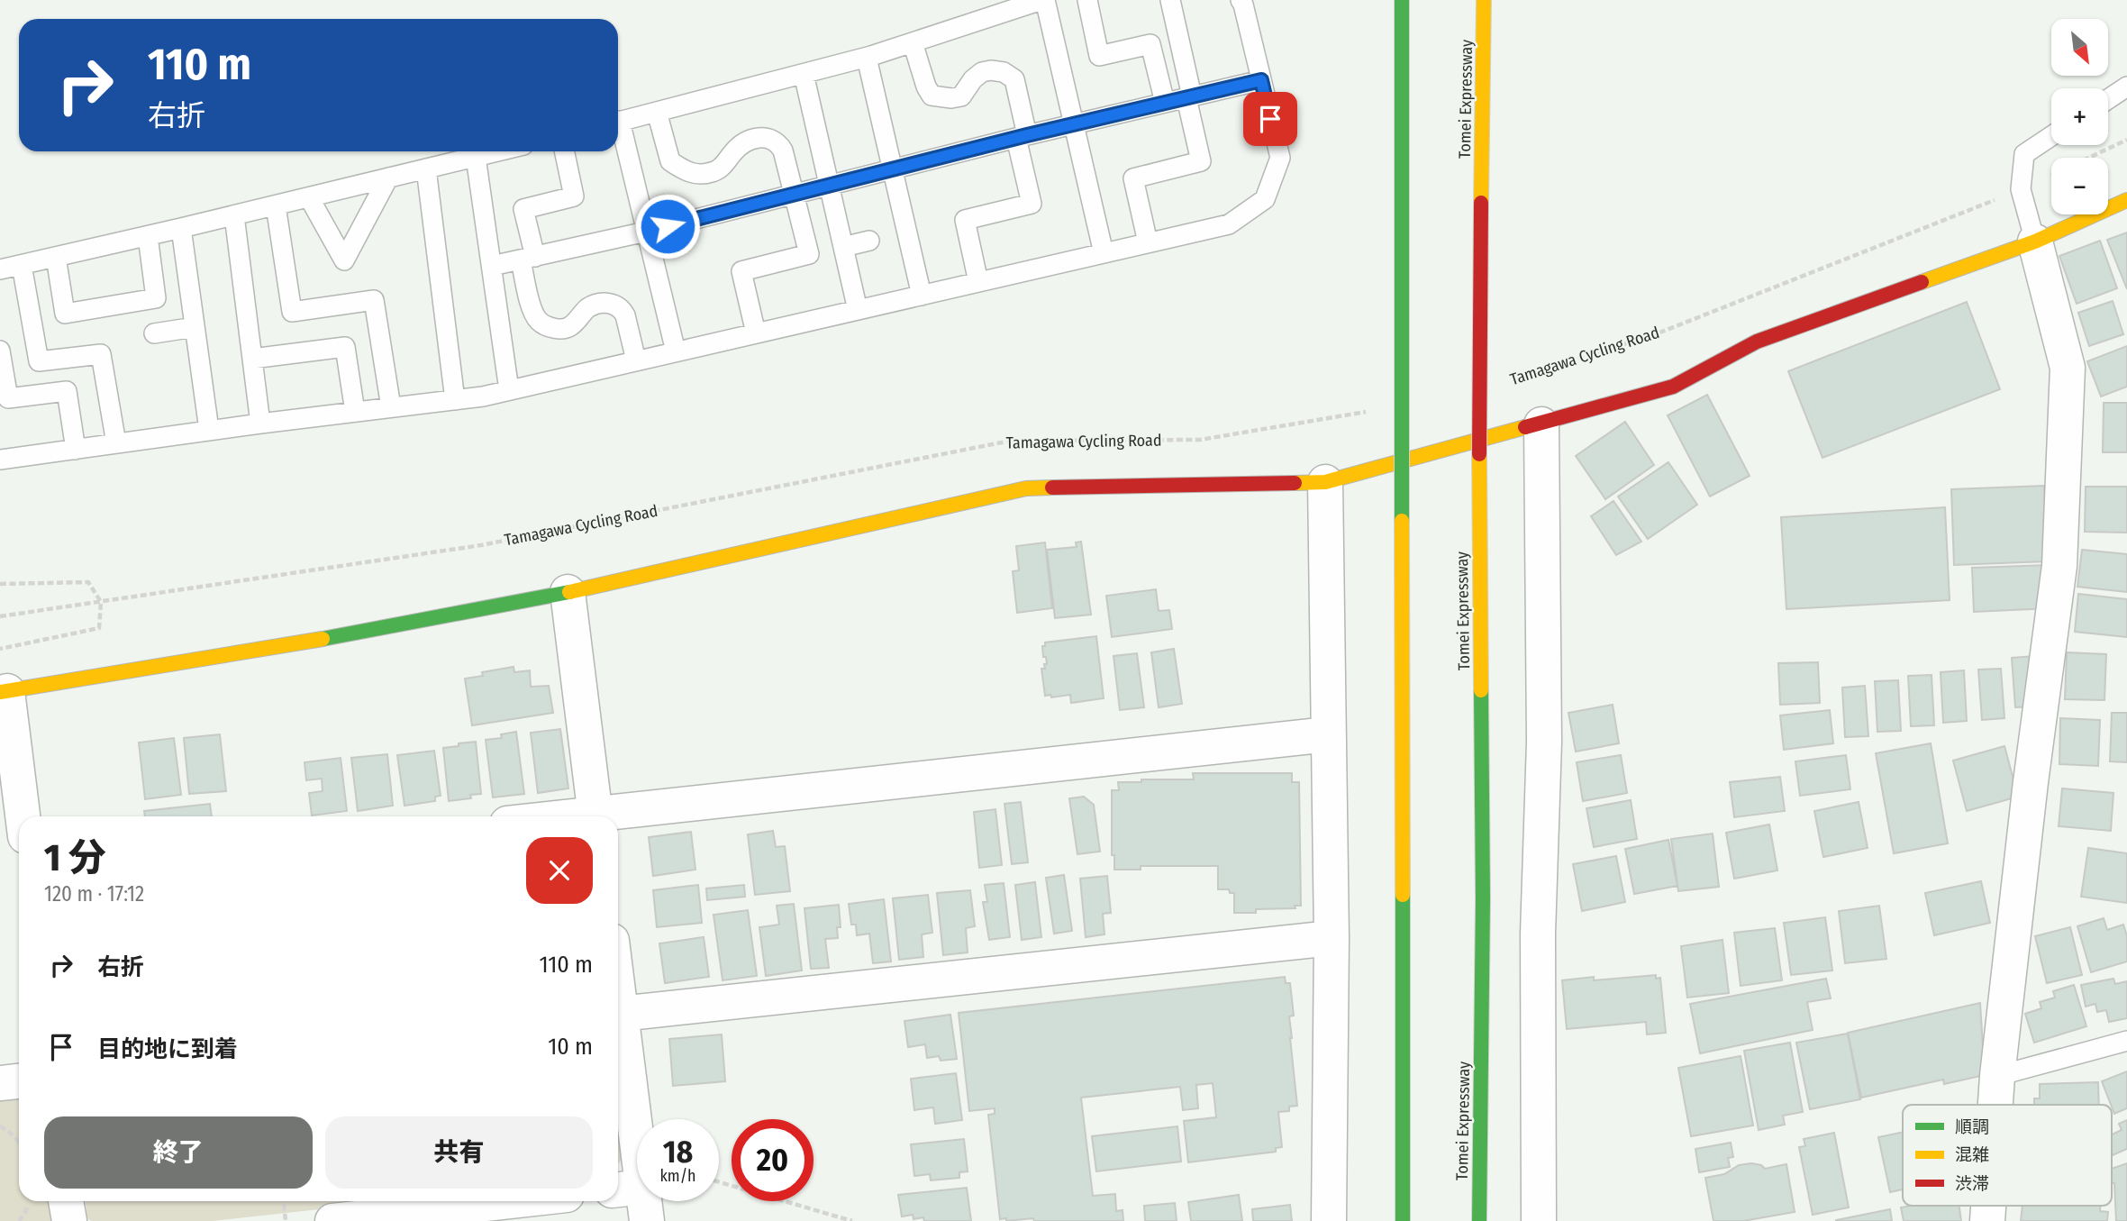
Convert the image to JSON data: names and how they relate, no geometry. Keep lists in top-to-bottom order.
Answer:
{
  "streets": {
    "main road": ["Tomei Expressway"],
    "path": ["Tamagawa Cycling Road"]
  },
  "legend": ["順調", "混雑", "渋滞"],
  "north": "bottom right",
  "page": {
    "map_buttons": ["+", "−"],
    "turn": ["110 m", "右折"],
    "heading": ["1 分", "120 m · 17:12"],
    "list": [
      {
        "name": "右折",
        "value": "110 m"
      },
      {
        "name": "目的地に到着",
        "value": "10 m"
      }
    ],
    "buttons": ["終了", "共有"],
    "speed": "18 km/h",
    "limit": "20"
  }
}
